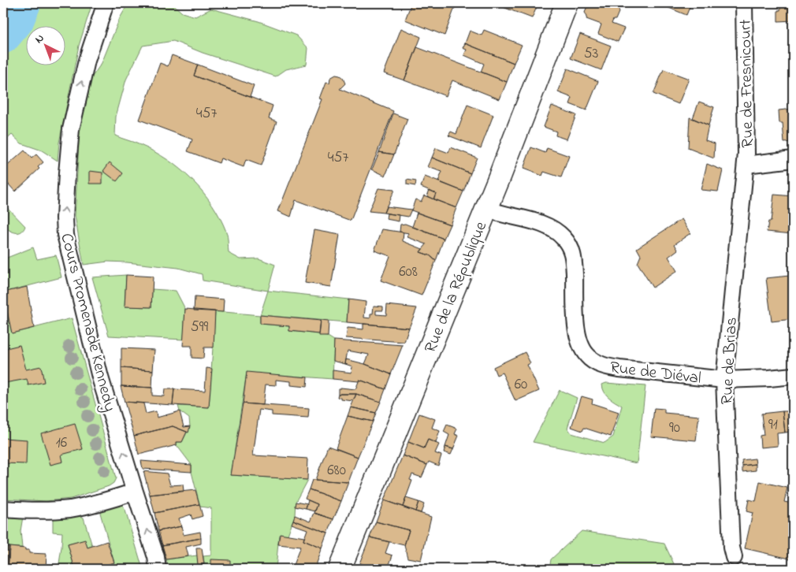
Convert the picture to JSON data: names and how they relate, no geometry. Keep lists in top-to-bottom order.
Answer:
{
  "streets": {
    "main road": ["Rue de la République"],
    "street": [
      "Rue de Fresnicourt",
      "Cours Promenade Kennedy",
      "Rue de Brias",
      "Rue de Diéval"
    ]
  },
  "crossings": [
    ["Rue de Fresnicourt", "Rue de Brias"],
    ["Rue de la République", "Rue de Diéval"],
    ["Rue de Brias", "Rue de Diéval"]
  ],
  "one_way": ["Cours Promenade Kennedy"],
  "house_numbers": [
    "53",
    "457",
    "457",
    "608",
    "599",
    "60",
    "91",
    "90",
    "16",
    "680"
  ],
  "north": "top left"
}
